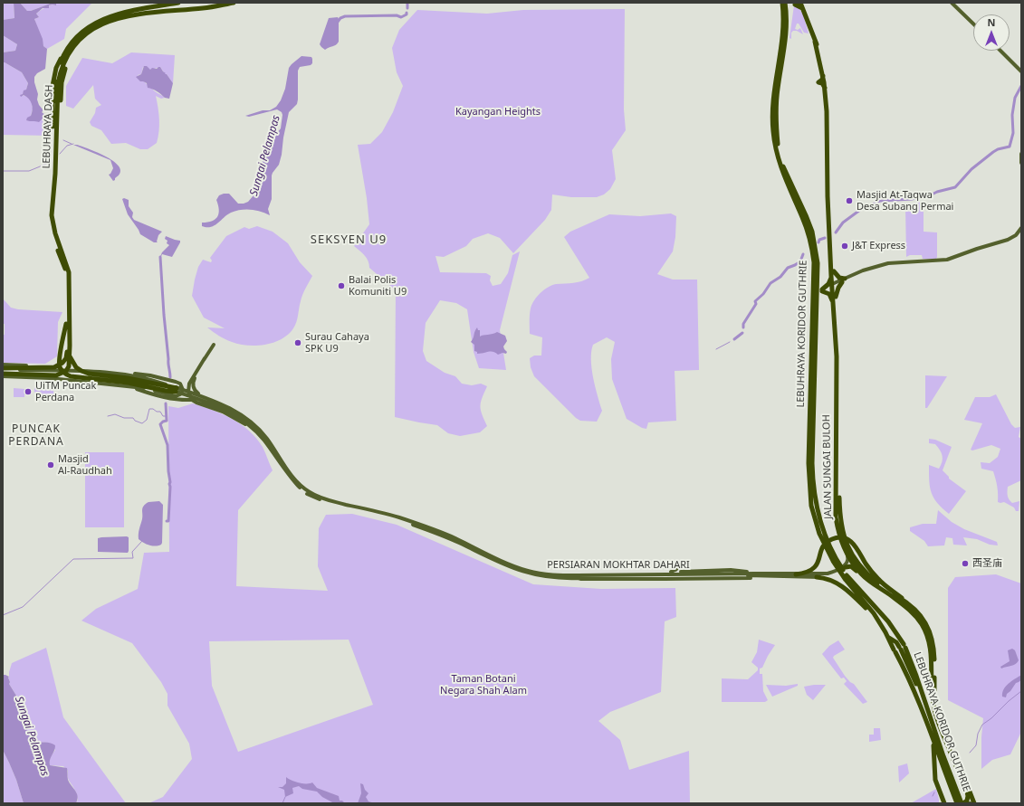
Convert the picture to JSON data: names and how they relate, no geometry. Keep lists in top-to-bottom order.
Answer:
{
  "streets": {
    "highway": ["LEBUHRAYA DASH", "LEBUHRAYA KORIDOR GUTHRIE", "JALAN SUNGAI BULOH"],
    "main road": ["PERSIARAN MOKHTAR DAHARI"]
  },
  "districts": ["SEKSYEN U9", "PUNCAK PERDANA"],
  "water": ["Sungai Pelampas"],
  "parks": ["Kayangan Heights", "Taman Botani Negara Shah Alam"],
  "places": [
    "Masjid At-Taqwa Desa Subang Permai",
    "J&T Express",
    "Balai Polis Komuniti U9",
    "Surau Cahaya SPK U9",
    "UiTM Puncak Perdana",
    "Masjid Al-Raudhah",
    "西圣庙"
  ],
  "north": "top"
}
